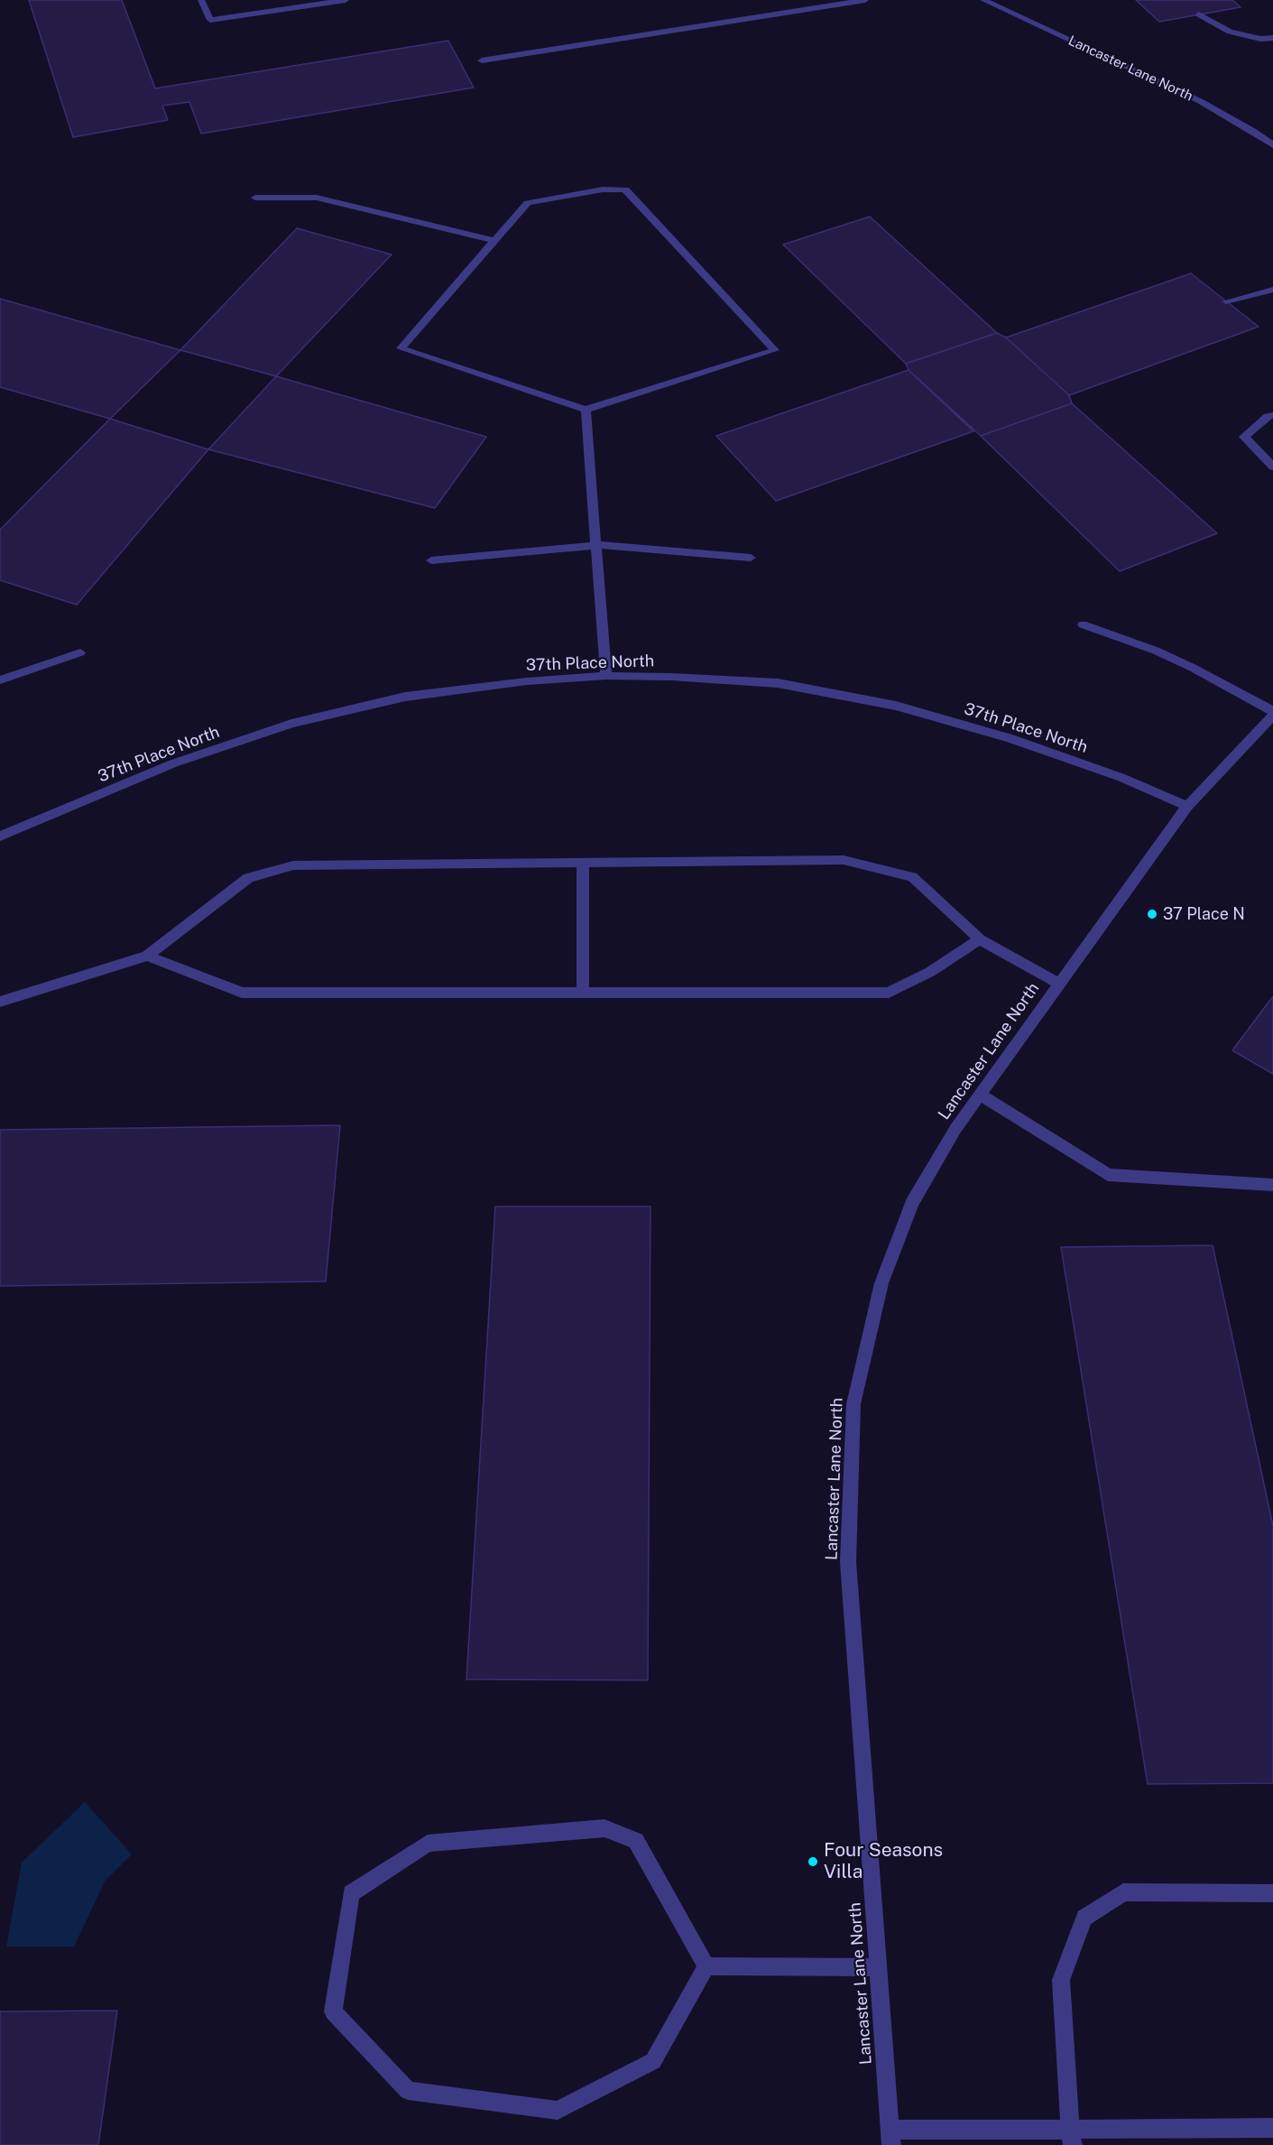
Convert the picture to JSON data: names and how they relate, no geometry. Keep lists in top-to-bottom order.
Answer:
{
  "streets": {
    "street": ["Lancaster Lane North", "37th Place North"]
  },
  "crossings": [
    ["Lancaster Lane North", "37th Place North"]
  ],
  "places": ["37 Place N", "Four Seasons Villa"]
}
